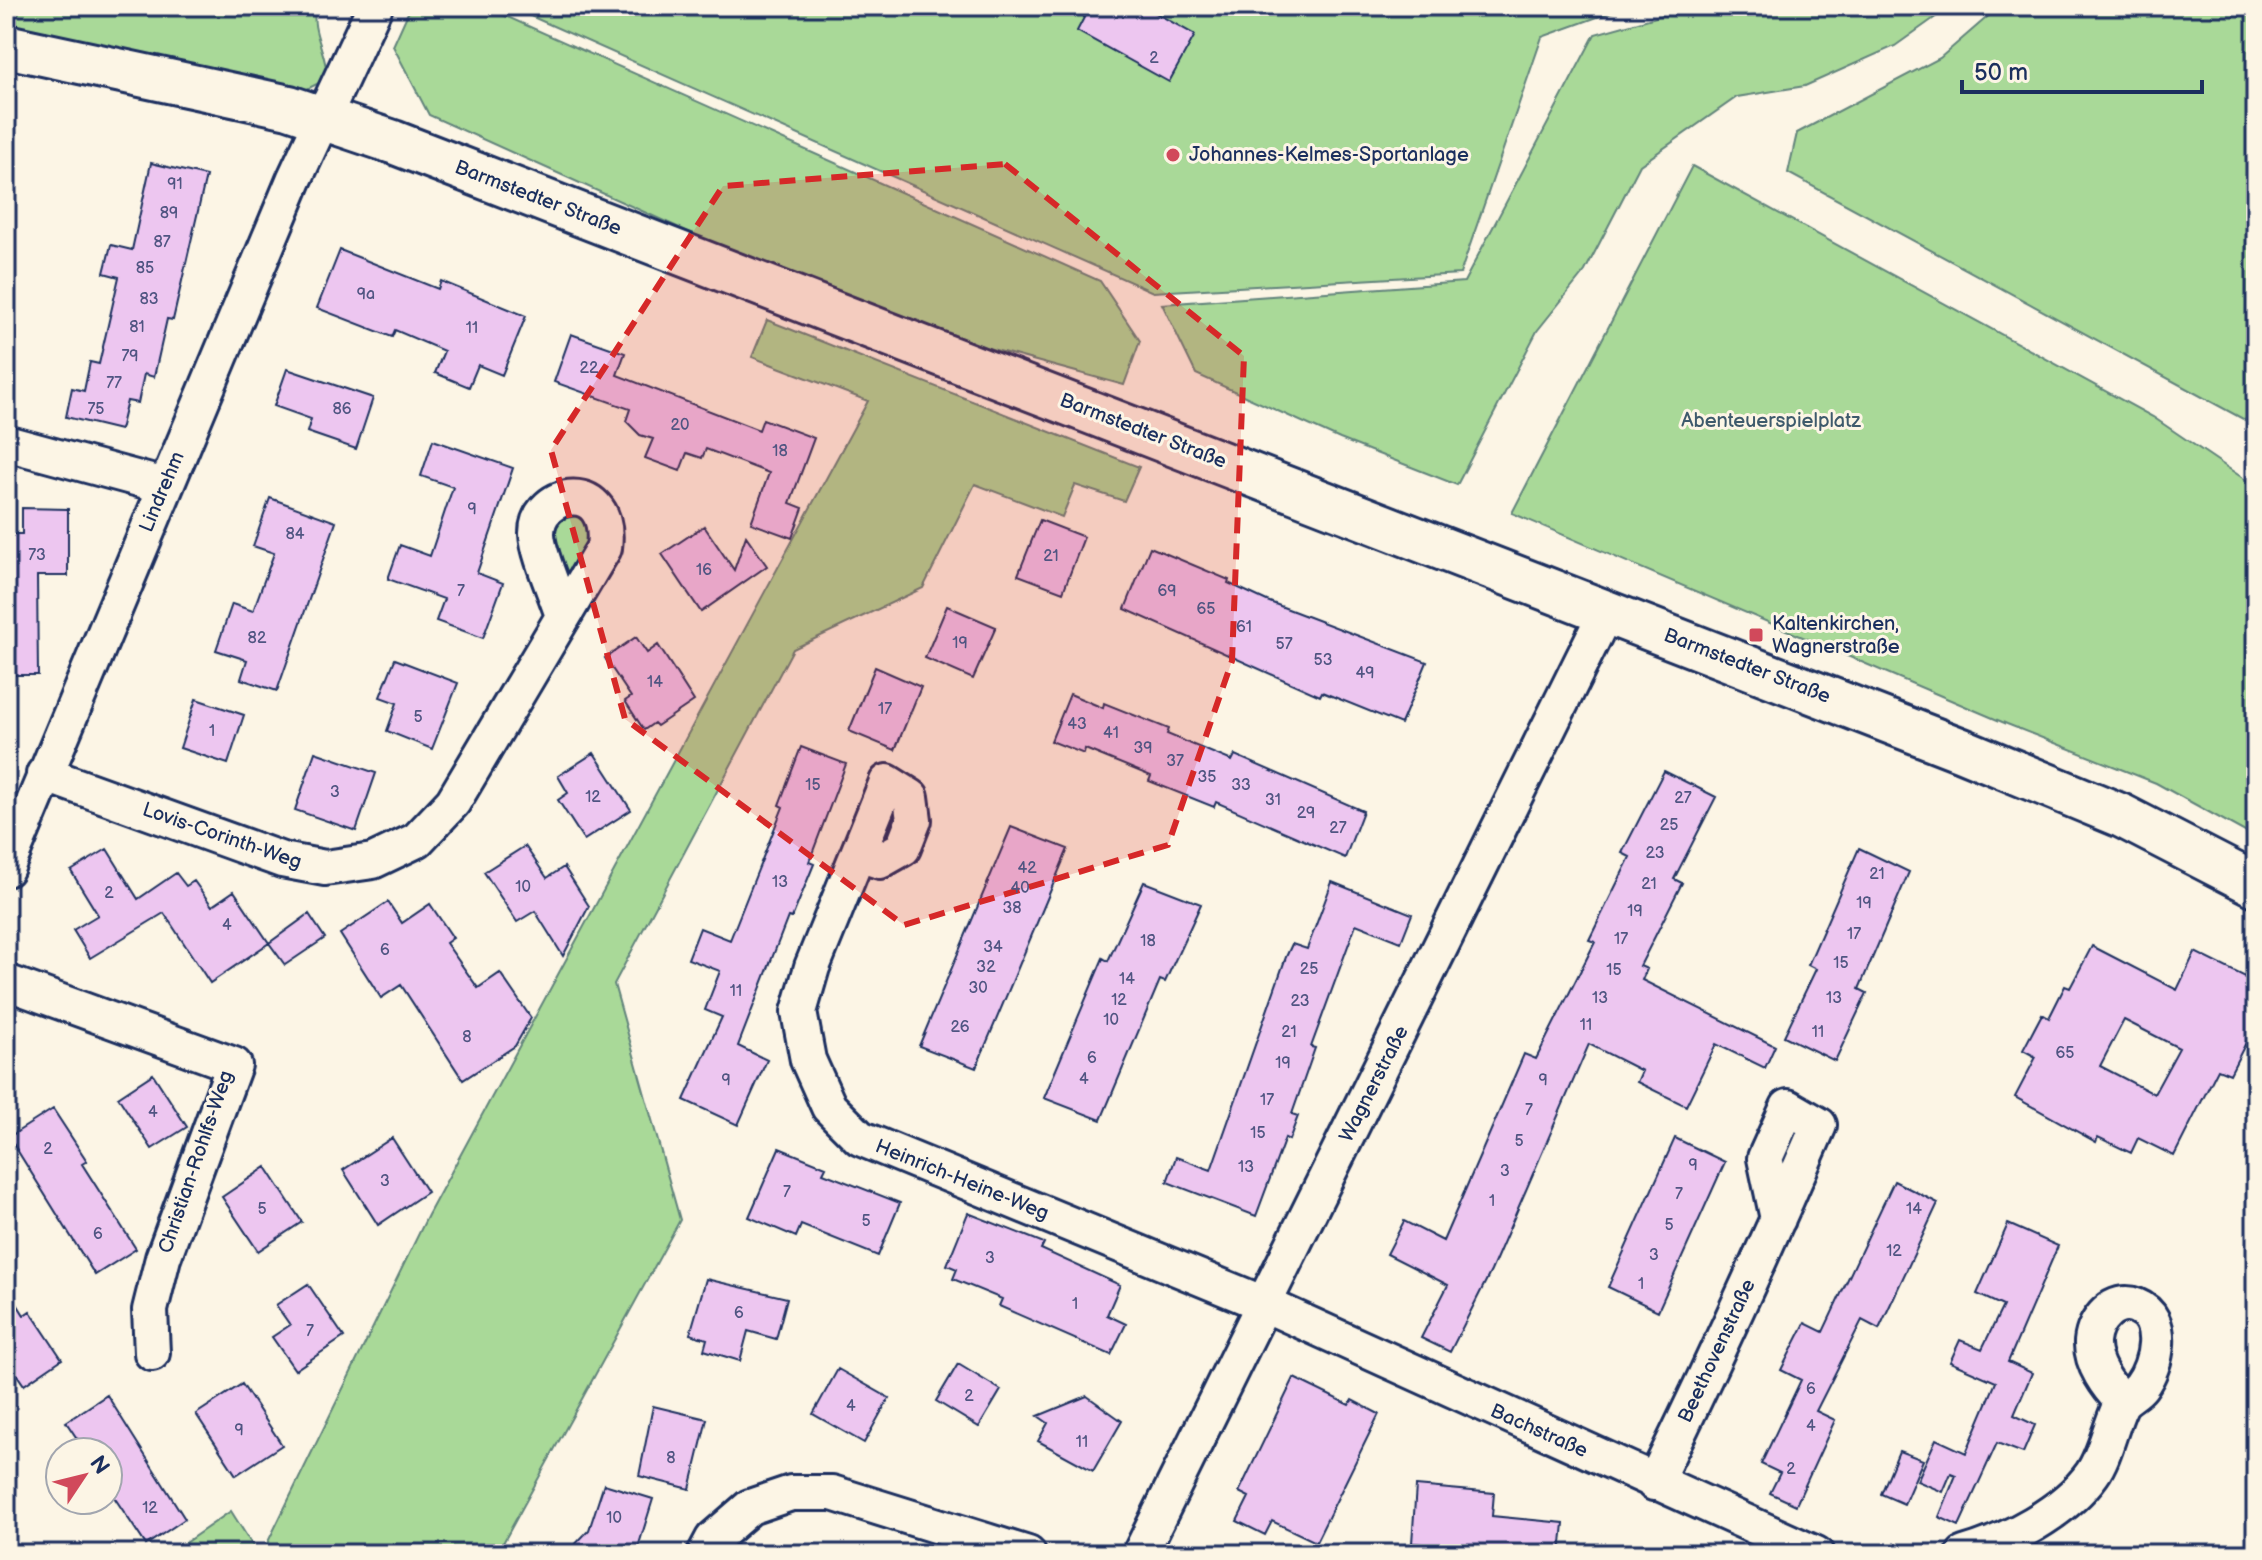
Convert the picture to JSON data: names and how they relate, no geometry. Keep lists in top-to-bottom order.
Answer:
{
  "streets": {
    "main road": ["Barmstedter Straße"],
    "street": [
      "Lindrehm",
      "Lovis-Corinth-Weg",
      "Wagnerstraße",
      "Christian-Rohlfs-Weg",
      "Heinrich-Heine-Weg",
      "Beethovenstraße",
      "Bachstraße"
    ]
  },
  "crossings": [
    ["Barmstedter Straße", "Lindrehm"],
    ["Barmstedter Straße", "Wagnerstraße"],
    ["Lindrehm", "Lovis-Corinth-Weg"],
    ["Wagnerstraße", "Heinrich-Heine-Weg"],
    ["Wagnerstraße", "Bachstraße"],
    ["Heinrich-Heine-Weg", "Bachstraße"],
    ["Beethovenstraße", "Bachstraße"]
  ],
  "parks": ["Abenteuerspielplatz"],
  "places": {
    "other": ["Johannes-Kelmes-Sportanlage"],
    "transit": ["Kaltenkirchen, Wagnerstraße"]
  },
  "house_numbers": [
    "2",
    "91",
    "89",
    "87",
    "85",
    "9a",
    "83",
    "81",
    "11",
    "79",
    "22",
    "77",
    "75",
    "86",
    "20",
    "18",
    "9",
    "84",
    "73",
    "21",
    "16",
    "7",
    "69",
    "65",
    "61",
    "82",
    "19",
    "57",
    "53",
    "49",
    "14",
    "17",
    "5",
    "43",
    "1",
    "41",
    "39",
    "37",
    "35",
    "15",
    "33",
    "3",
    "12",
    "27",
    "31",
    "29",
    "25",
    "27",
    "23",
    "42",
    "21",
    "13",
    "21",
    "10",
    "40",
    "2",
    "19",
    "38",
    "19",
    "4",
    "17",
    "17",
    "18",
    "34",
    "6",
    "15",
    "32",
    "25",
    "15",
    "14",
    "30",
    "11",
    "13",
    "13",
    "12",
    "23",
    "10",
    "11",
    "26",
    "21",
    "11",
    "8",
    "65",
    "6",
    "19",
    "4",
    "9",
    "9",
    "17",
    "7",
    "4",
    "15",
    "5",
    "2",
    "9",
    "13",
    "3",
    "3",
    "7",
    "7",
    "1",
    "5",
    "14",
    "5",
    "5",
    "6",
    "12",
    "3",
    "3",
    "1",
    "1",
    "6",
    "7",
    "6",
    "2",
    "4",
    "4",
    "9",
    "11",
    "8",
    "2",
    "12",
    "10"
  ],
  "scale_bar": "50 m",
  "north": "top right"
}
